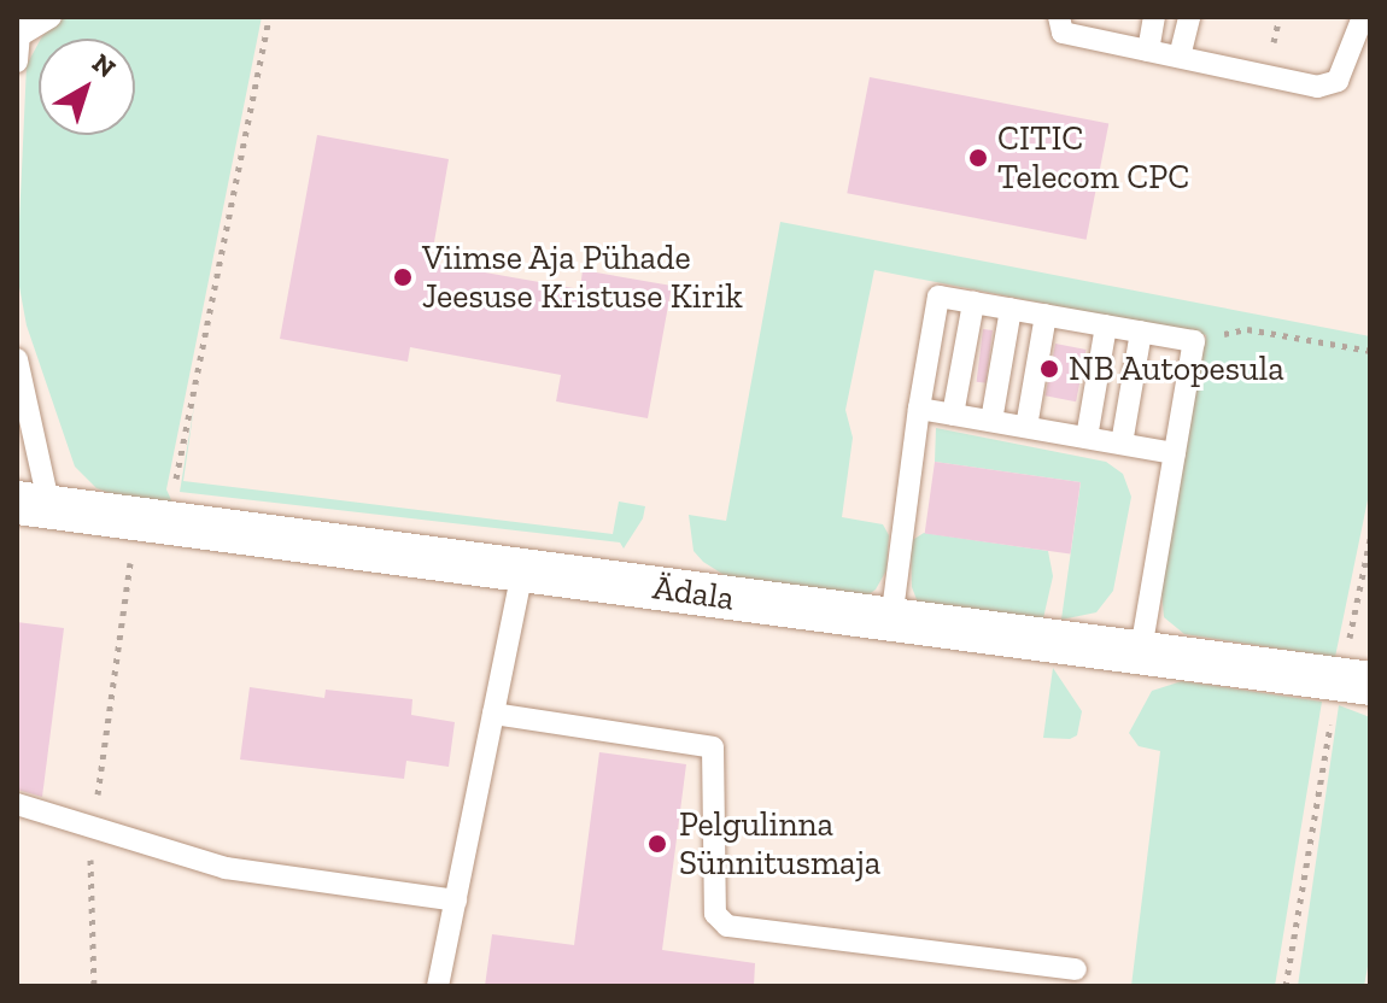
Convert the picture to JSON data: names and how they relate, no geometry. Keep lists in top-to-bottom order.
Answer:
{
  "streets": {
    "street": ["Ädala"]
  },
  "places": [
    "CITIC Telecom CPC",
    "Viimse Aja Pühade Jeesuse Kristuse Kirik",
    "NB Autopesula",
    "Pelgulinna Sünnitusmaja"
  ],
  "north": "top right"
}
